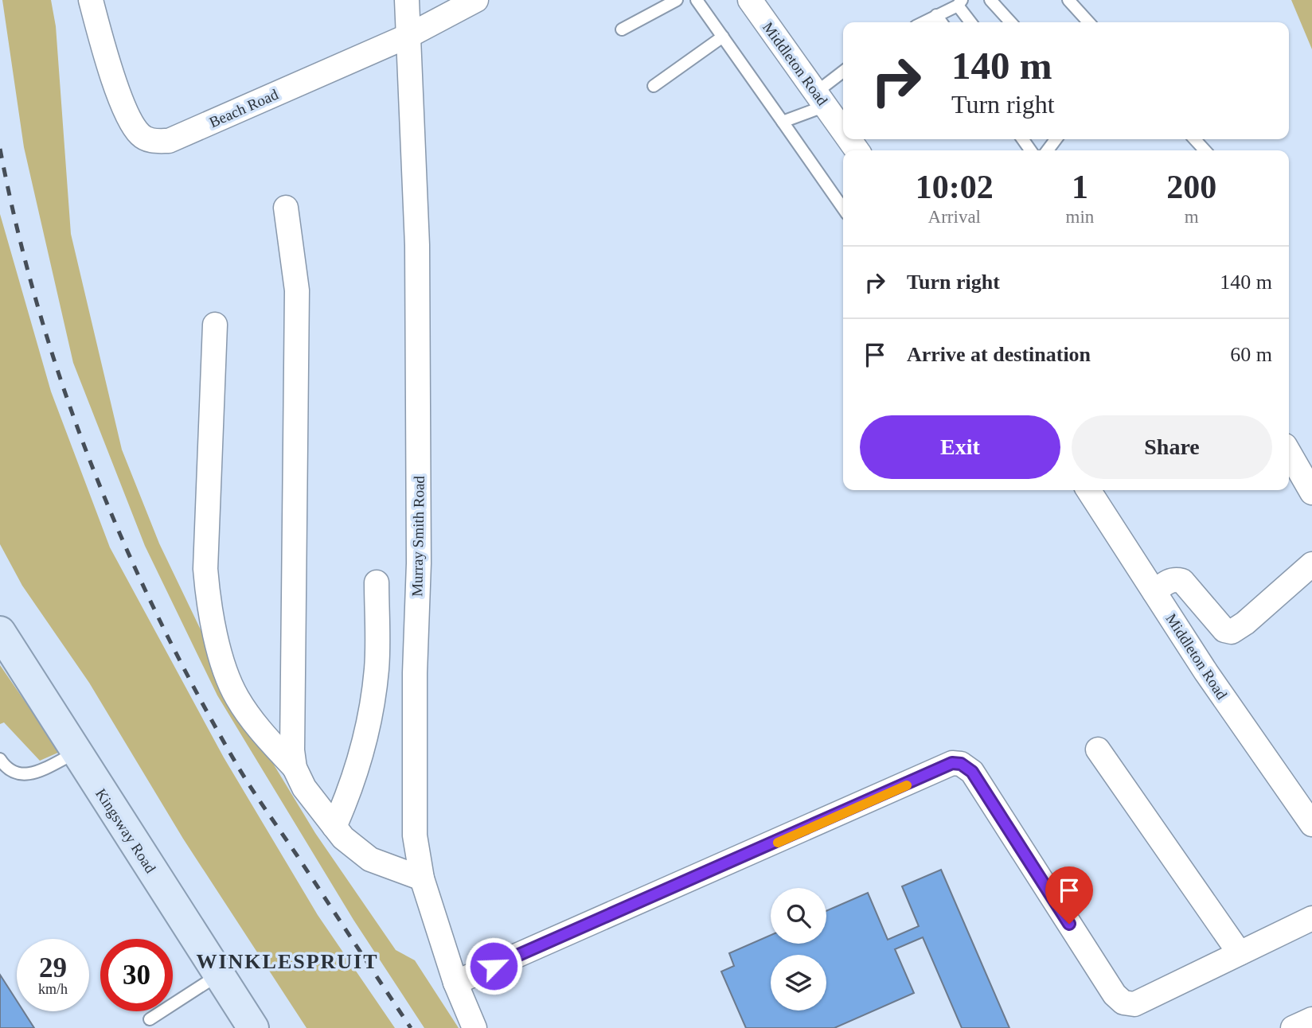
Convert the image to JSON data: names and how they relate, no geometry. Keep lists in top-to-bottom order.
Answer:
{
  "streets": {
    "main road": ["Kingsway Road"],
    "street": ["Middleton Road", "Beach Road", "Murray Smith Road"]
  },
  "crossings": [
    ["Beach Road", "Murray Smith Road"]
  ],
  "districts": ["WINKLESPRUIT"],
  "page": {
    "turn": ["140 m", "Turn right"],
    "eta": [
      "10:02",
      "Arrival",
      "1",
      "min",
      "200",
      "m"
    ],
    "list": [
      {
        "name": "Turn right",
        "value": "140 m"
      },
      {
        "name": "Arrive at destination",
        "value": "60 m"
      }
    ],
    "buttons": ["Exit", "Share"],
    "speed": "29 km/h",
    "limit": "30"
  }
}
